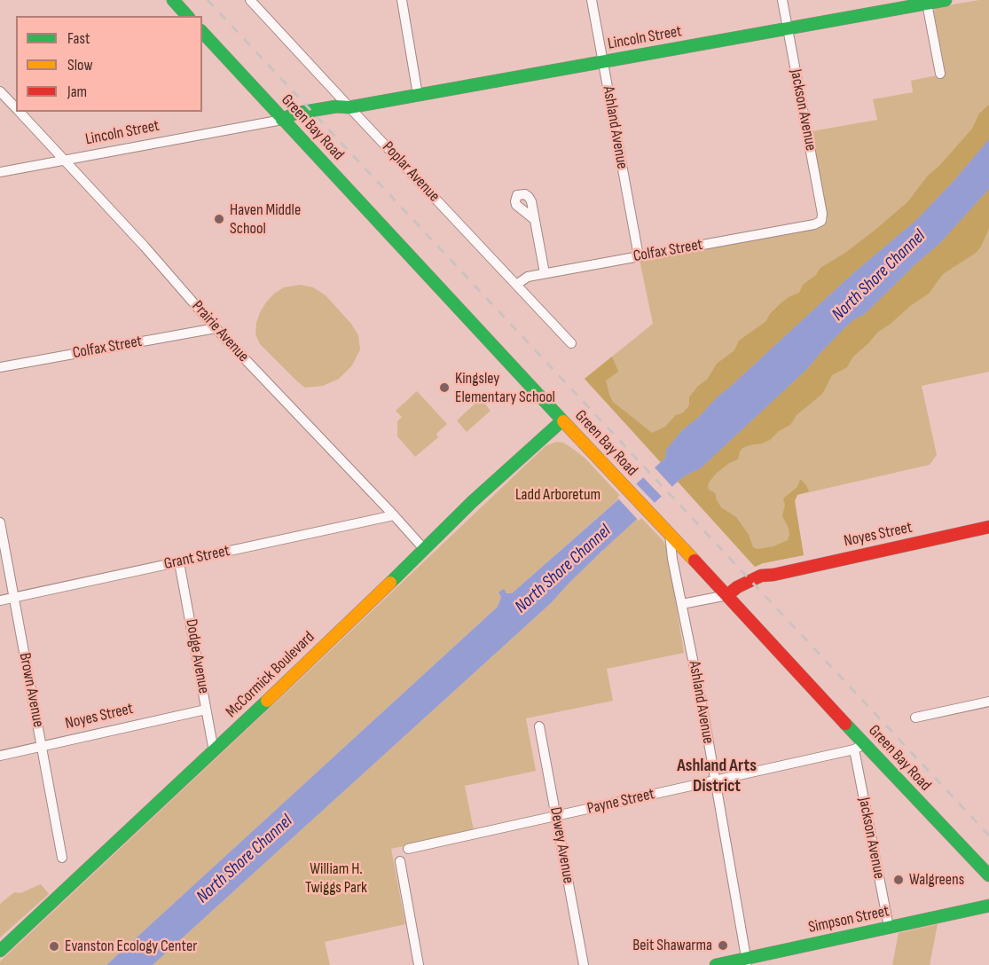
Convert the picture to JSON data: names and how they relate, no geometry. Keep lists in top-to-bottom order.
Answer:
{
  "streets": {
    "main road": [
      "Lincoln Street",
      "Green Bay Road",
      "Noyes Street",
      "McCormick Boulevard",
      "Simpson Street"
    ],
    "street": [
      "Jackson Avenue",
      "Ashland Avenue",
      "Poplar Avenue",
      "Colfax Street",
      "Prairie Avenue",
      "Grant Street",
      "Dodge Avenue",
      "Brown Avenue",
      "Payne Street",
      "Dewey Avenue"
    ]
  },
  "crossings": [
    ["Lincoln Street", "Jackson Avenue"],
    ["Lincoln Street", "Green Bay Road"],
    ["Lincoln Street", "Ashland Avenue"],
    ["Lincoln Street", "Poplar Avenue"],
    ["Lincoln Street", "Prairie Avenue"],
    ["Jackson Avenue", "Green Bay Road"],
    ["Jackson Avenue", "Colfax Street"],
    ["Jackson Avenue", "Payne Street"],
    ["Jackson Avenue", "Simpson Street"],
    ["Green Bay Road", "Ashland Avenue"],
    ["Green Bay Road", "Noyes Street"],
    ["Green Bay Road", "McCormick Boulevard"],
    ["Green Bay Road", "Payne Street"],
    ["Ashland Avenue", "Colfax Street"],
    ["Ashland Avenue", "Noyes Street"],
    ["Ashland Avenue", "Payne Street"],
    ["Ashland Avenue", "Simpson Street"],
    ["Poplar Avenue", "Colfax Street"],
    ["Colfax Street", "Prairie Avenue"],
    ["Prairie Avenue", "Grant Street"],
    ["Prairie Avenue", "McCormick Boulevard"],
    ["Noyes Street", "Dodge Avenue"],
    ["Noyes Street", "Brown Avenue"],
    ["Grant Street", "Dodge Avenue"],
    ["Grant Street", "Brown Avenue"],
    ["Dodge Avenue", "McCormick Boulevard"],
    ["Payne Street", "Dewey Avenue"]
  ],
  "districts": ["Ashland Arts District"],
  "water": ["North Shore Channel"],
  "parks": ["Ladd Arboretum", "William H. Twiggs Park"],
  "places": [
    "Haven Middle School",
    "Kingsley Elementary School",
    "Walgreens",
    "Beit Shawarma",
    "Evanston Ecology Center"
  ],
  "legend": ["Fast", "Slow", "Jam"]
}
